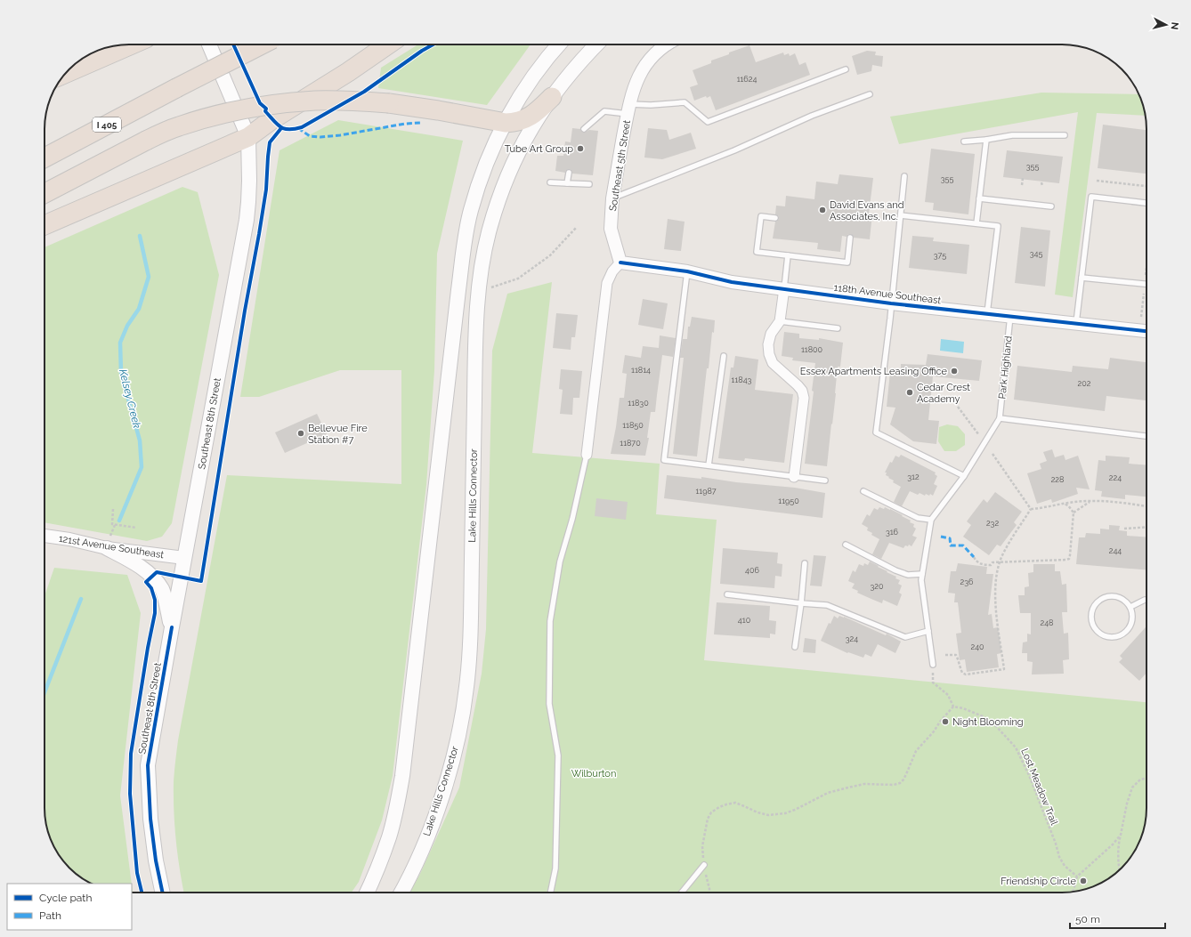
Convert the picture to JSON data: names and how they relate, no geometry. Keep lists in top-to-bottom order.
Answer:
{
  "streets": {
    "highway": ["I 405"],
    "main road": ["Southeast 8th Street", "Lake Hills Connector"],
    "street": ["Southeast 5th Street", "118th Avenue Southeast", "121st Avenue Southeast"],
    "lane": ["Park Highland"],
    "path": ["Lost Meadow Trail"]
  },
  "crossings": [
    ["Southeast 5th Street", "118th Avenue Southeast"],
    ["118th Avenue Southeast", "Park Highland"],
    ["Southeast 8th Street", "121st Avenue Southeast"]
  ],
  "water": ["Kelsey Creek"],
  "parks": ["Wilburton"],
  "places": [
    "Tube Art Group",
    "David Evans and Associates, Inc.",
    "Essex Apartments Leasing Office",
    "Cedar Crest Academy",
    "Bellevue Fire Station #7",
    "Night Blooming",
    "Friendship Circle"
  ],
  "house_numbers": [
    "11624",
    "355",
    "355",
    "345",
    "375",
    "11800",
    "11814",
    "11843",
    "202",
    "11830",
    "11850",
    "11870",
    "312",
    "224",
    "228",
    "11987",
    "11950",
    "232",
    "316",
    "244",
    "406",
    "236",
    "320",
    "410",
    "248",
    "324",
    "240"
  ],
  "legend": ["Cycle path", "Path"],
  "scale_bar": "50 m",
  "north": "right"
}
